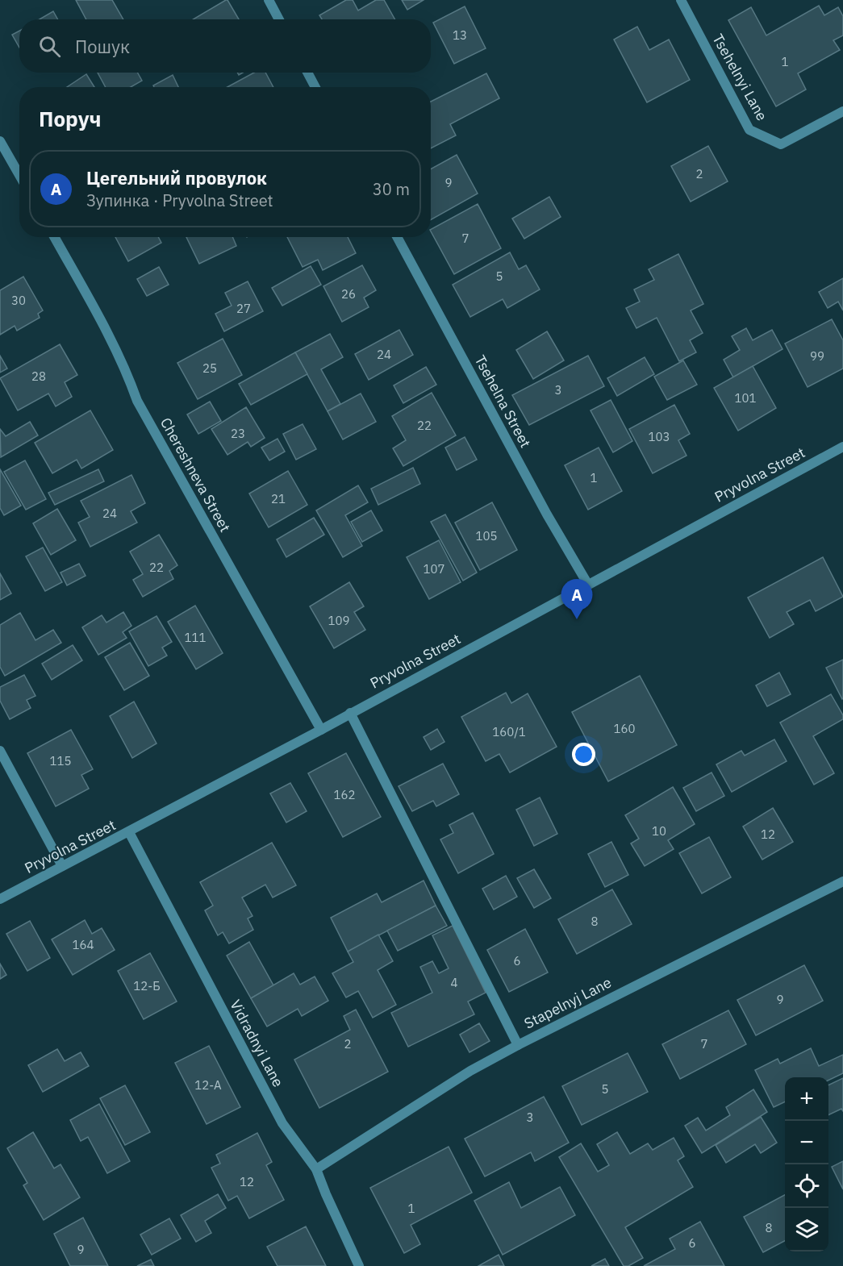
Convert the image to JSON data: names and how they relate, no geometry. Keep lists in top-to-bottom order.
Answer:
{
  "streets": {
    "street": [
      "Tsehelnyi Lane",
      "Tsehelna Street",
      "Chereshneva Street",
      "Pryvolna Street",
      "Stapelnyj Lane",
      "Vidradnyi Lane"
    ]
  },
  "crossings": [
    ["Tsehelna Street", "Pryvolna Street"],
    ["Chereshneva Street", "Pryvolna Street"],
    ["Pryvolna Street", "Vidradnyi Lane"],
    ["Stapelnyj Lane", "Vidradnyi Lane"]
  ],
  "house_numbers": [
    "13",
    "1",
    "2",
    "9",
    "7",
    "5",
    "26",
    "30",
    "27",
    "24",
    "99",
    "25",
    "28",
    "3",
    "101",
    "22",
    "23",
    "103",
    "1",
    "21",
    "24",
    "105",
    "22",
    "107",
    "109",
    "111",
    "160",
    "160/1",
    "115",
    "162",
    "10",
    "12",
    "8",
    "164",
    "6",
    "4",
    "12-Б",
    "9",
    "2",
    "7",
    "12-А",
    "5",
    "3",
    "12",
    "1",
    "8",
    "6",
    "9"
  ],
  "page": {
    "search": "Пошук",
    "heading": "Поруч",
    "list": [
      {
        "mark": "A",
        "name": "Цегельний провулок",
        "note": "Зупинка · Pryvolna Street",
        "value": "30 m"
      }
    ],
    "pins": "A",
    "map_buttons": ["+", "−"]
  }
}
